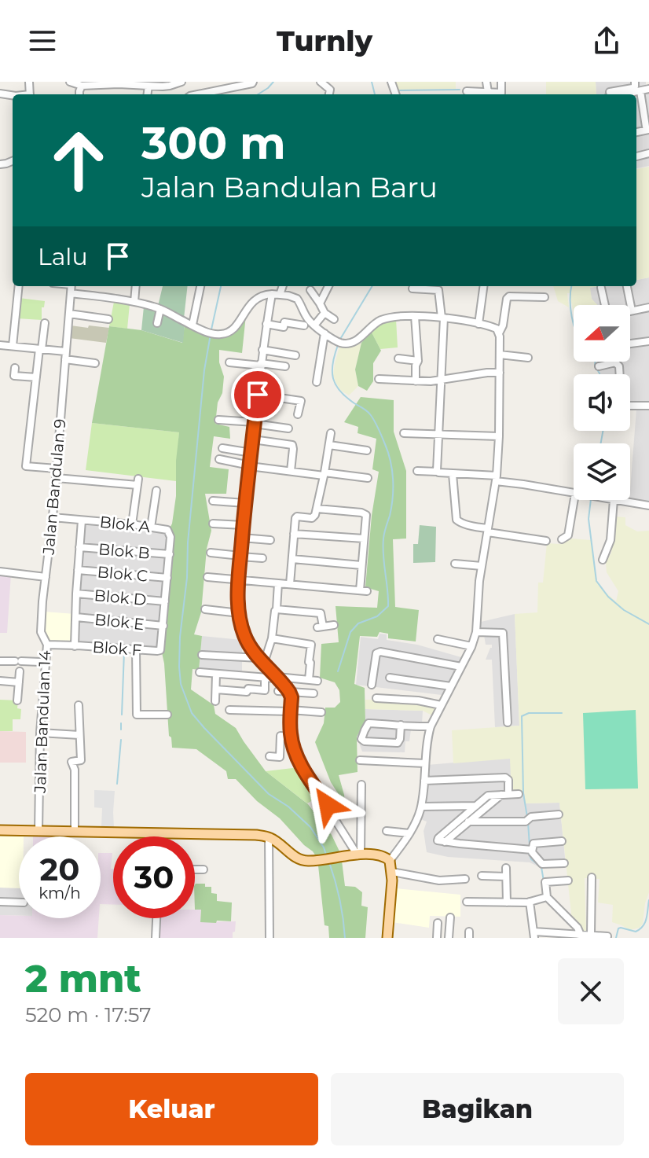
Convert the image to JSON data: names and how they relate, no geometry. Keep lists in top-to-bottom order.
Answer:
{
  "streets": {
    "street": [
      "Jalan Bandulan 9",
      "Blok A",
      "Blok B",
      "Blok C",
      "Blok D",
      "Blok E",
      "Blok F",
      "Jalan Bandulan 14"
    ]
  },
  "crossings": [
    ["Jalan Bandulan 9", "Blok A"],
    ["Jalan Bandulan 9", "Jalan Bandulan 14"],
    ["Blok A", "Blok B"],
    ["Blok E", "Blok F"],
    ["Blok F", "Jalan Bandulan 14"]
  ],
  "north": "left",
  "page": {
    "header": "Turnly",
    "turn": ["300 m", "Jalan Bandulan Baru"],
    "then": "Lalu",
    "speed": "20 km/h",
    "limit": "30",
    "heading": ["2 mnt", "520 m · 17:57"],
    "buttons": ["Keluar", "Bagikan"]
  }
}
